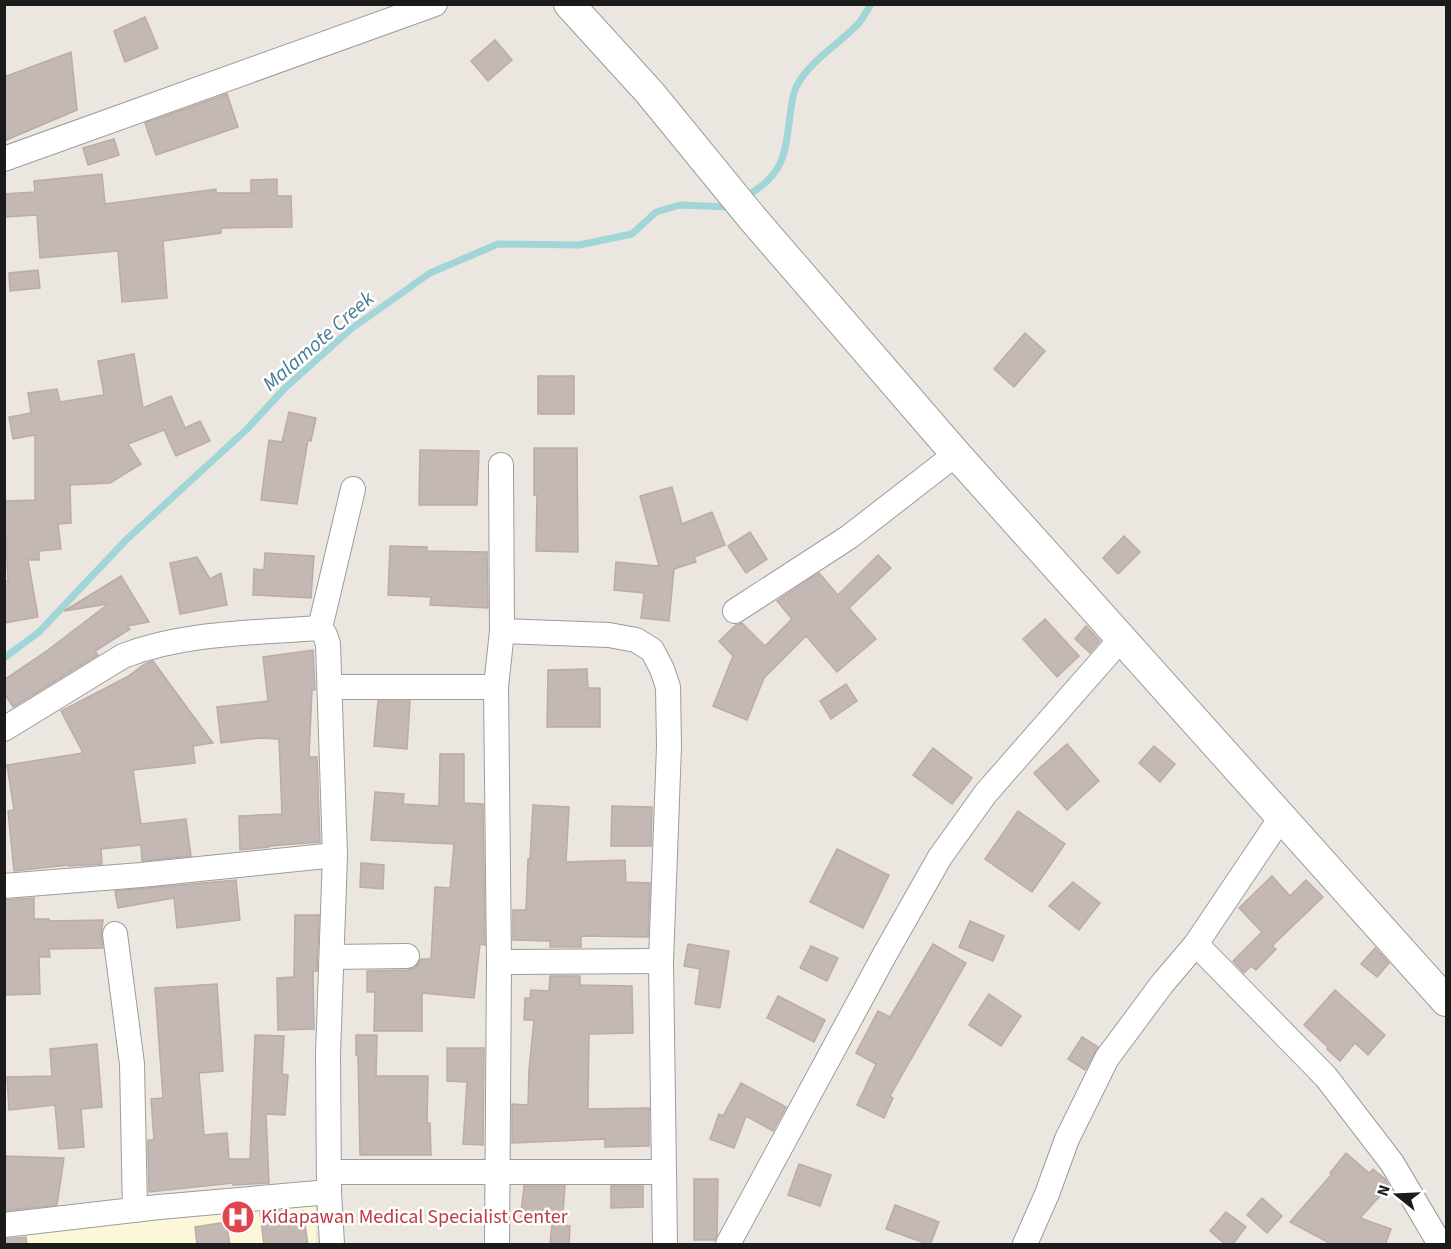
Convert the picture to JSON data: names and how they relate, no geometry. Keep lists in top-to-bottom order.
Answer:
{
  "water": ["Malamote Creek"],
  "places": {
    "hospital": ["Kidapawan Medical Specialist Center"]
  },
  "north": "left"
}
